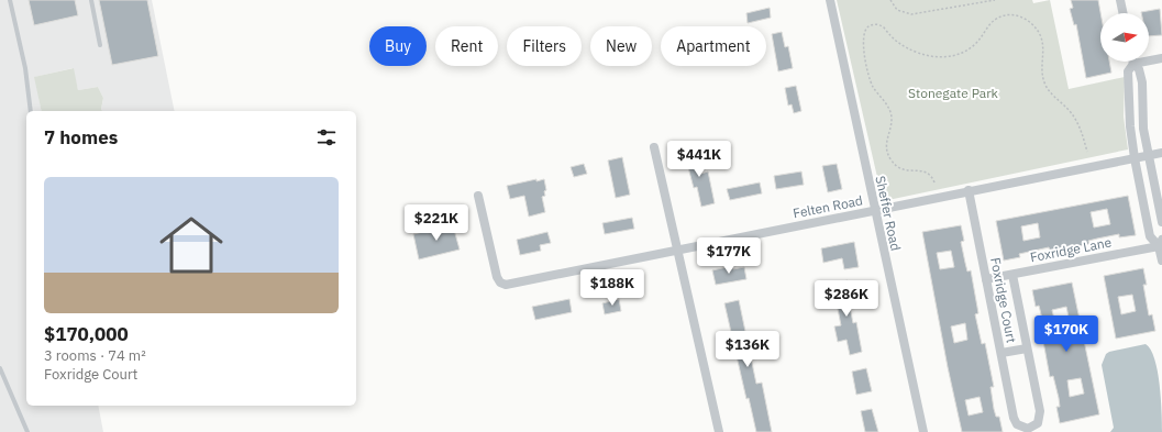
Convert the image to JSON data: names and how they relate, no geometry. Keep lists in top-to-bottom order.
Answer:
{
  "streets": {
    "street": [
      "Felten Road",
      "Sheffer Road",
      "Foxridge Lane",
      "Foxridge Court"
    ]
  },
  "crossings": [
    ["Felten Road", "Sheffer Road"],
    ["Felten Road", "Foxridge Court"],
    ["Foxridge Lane", "Foxridge Court"]
  ],
  "parks": ["Stonegate Park"],
  "north": "right",
  "page": {
    "chip": [
      "Buy",
      "Rent",
      "Filters",
      "New",
      "Apartment"
    ],
    "heading": "7 homes",
    "price": [
      "$441K",
      "$221K",
      "$177K",
      "$188K",
      "$286K",
      "$170K",
      "$136K"
    ],
    "list": [
      {
        "name": "$170,000",
        "note": "3 rooms · 74 m² · Foxridge Court"
      }
    ]
  }
}
